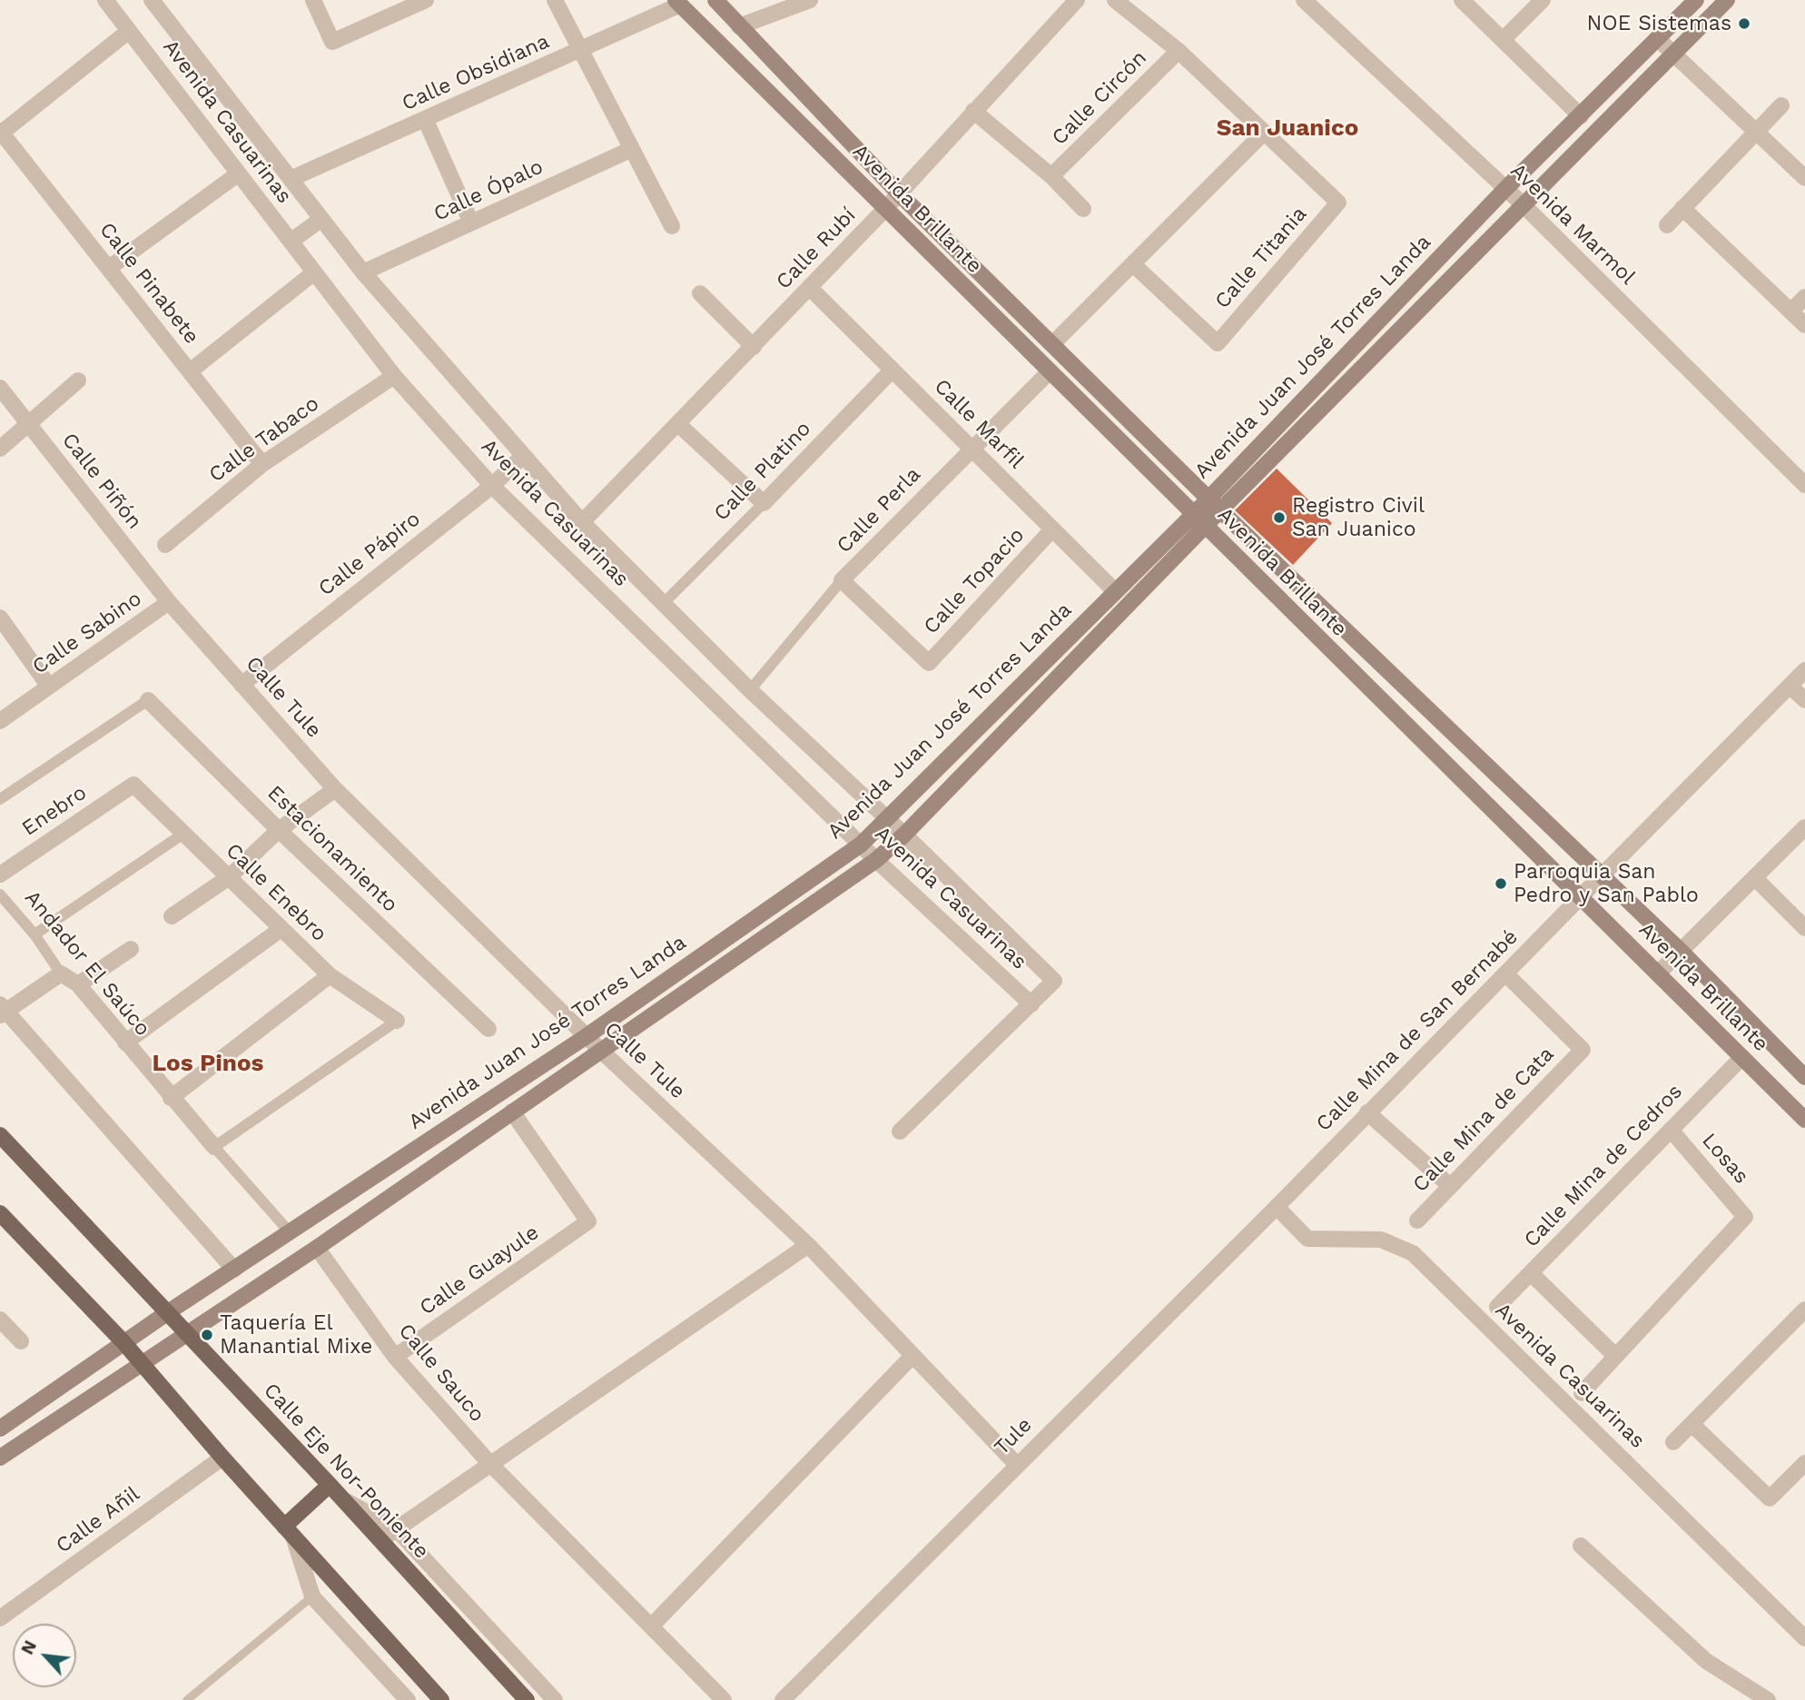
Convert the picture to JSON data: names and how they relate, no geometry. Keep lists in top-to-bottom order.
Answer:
{
  "streets": {
    "main road": ["Avenida Brillante", "Avenida Juan José Torres Landa", "Calle Eje Nor-Poniente"],
    "street": [
      "Calle Obsidiana",
      "Calle Circón",
      "Avenida Casuarinas",
      "Calle Ópalo",
      "Avenida Marmol",
      "Calle Rubí",
      "Calle Titania",
      "Calle Pinabete",
      "Calle Marfil",
      "Calle Tabaco",
      "Calle Platino",
      "Calle Piñón",
      "Calle Perla",
      "Calle Pápiro",
      "Calle Topacio",
      "Calle Sabino",
      "Calle Tule",
      "Enebro",
      "Estacionamiento",
      "Calle Enebro",
      "Andador El Saúco",
      "Calle Mina de San Bernabé",
      "Calle Mina de Cata",
      "Losas",
      "Calle Mina de Cedros",
      "Calle Guayule",
      "Calle Sauco",
      "Tule",
      "Calle Añil"
    ]
  },
  "crossings": [
    ["Calle Obsidiana", "Avenida Casuarinas"],
    ["Calle Obsidiana", "Avenida Brillante"],
    ["Avenida Casuarinas", "Calle Ópalo"],
    ["Avenida Casuarinas", "Calle Rubí"],
    ["Avenida Casuarinas", "Avenida Juan José Torres Landa"],
    ["Avenida Casuarinas", "Calle Tabaco"],
    ["Avenida Casuarinas", "Calle Platino"],
    ["Avenida Casuarinas", "Calle Perla"],
    ["Avenida Casuarinas", "Calle Pápiro"],
    ["Avenida Casuarinas", "Calle Mina de San Bernabé"],
    ["Avenida Casuarinas", "Tule"],
    ["Avenida Brillante", "Calle Rubí"],
    ["Avenida Brillante", "Avenida Juan José Torres Landa"],
    ["Avenida Brillante", "Calle Perla"],
    ["Avenida Brillante", "Calle Mina de San Bernabé"],
    ["Avenida Brillante", "Calle Mina de Cedros"],
    ["Avenida Marmol", "Avenida Juan José Torres Landa"],
    ["Calle Rubí", "Calle Marfil"],
    ["Calle Pinabete", "Calle Tabaco"],
    ["Avenida Juan José Torres Landa", "Calle Marfil"],
    ["Avenida Juan José Torres Landa", "Calle Tule"],
    ["Avenida Juan José Torres Landa", "Andador El Saúco"],
    ["Avenida Juan José Torres Landa", "Calle Guayule"],
    ["Avenida Juan José Torres Landa", "Calle Sauco"],
    ["Avenida Juan José Torres Landa", "Calle Eje Nor-Poniente"],
    ["Calle Marfil", "Calle Platino"],
    ["Calle Marfil", "Calle Perla"],
    ["Calle Marfil", "Calle Topacio"],
    ["Calle Piñón", "Calle Sabino"],
    ["Calle Piñón", "Calle Tule"],
    ["Calle Perla", "Calle Topacio"],
    ["Calle Pápiro", "Calle Tule"],
    ["Calle Sabino", "Calle Tule"],
    ["Calle Tule", "Tule"],
    ["Enebro", "Calle Enebro"],
    ["Calle Mina de San Bernabé", "Calle Mina de Cata"],
    ["Calle Mina de San Bernabé", "Tule"],
    ["Losas", "Calle Mina de Cedros"],
    ["Calle Guayule", "Calle Sauco"]
  ],
  "districts": ["San Juanico", "Los Pinos"],
  "places": [
    "NOE Sistemas",
    "Registro Civil San Juanico",
    "Parroquia San Pedro y San Pablo",
    "Taquería El Manantial Mixe"
  ],
  "north": "top left"
}
